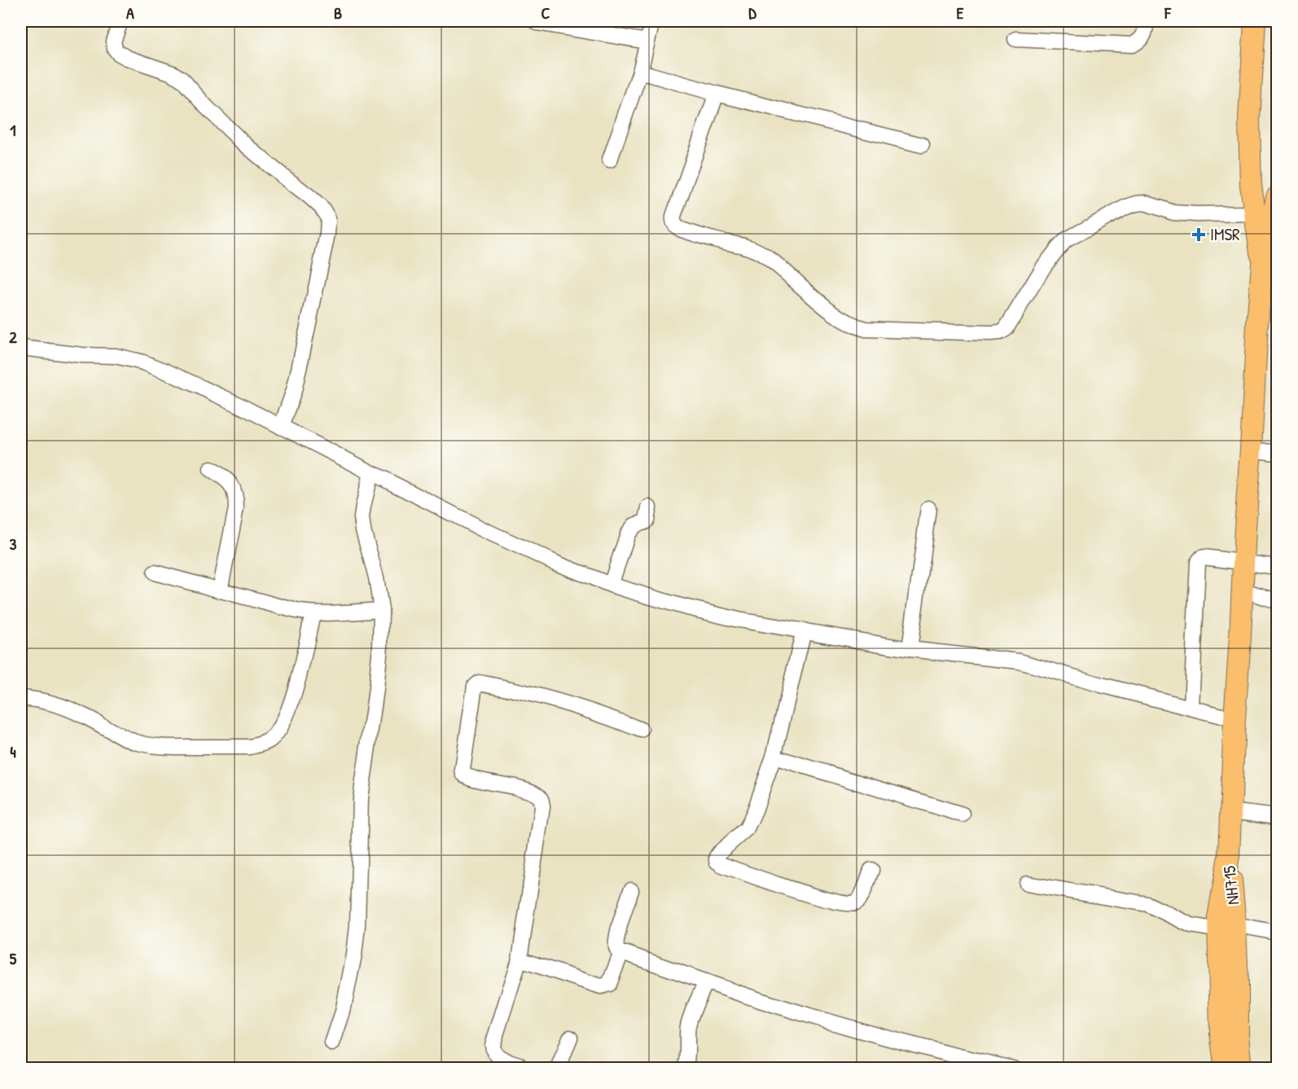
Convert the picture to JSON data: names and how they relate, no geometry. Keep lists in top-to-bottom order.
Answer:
{
  "streets": {
    "highway": ["NH715"]
  },
  "places": {
    "health": ["IMSR"]
  },
  "grid": {
    "columns": [
      "A",
      "B",
      "C",
      "D",
      "E",
      "F"
    ],
    "rows": [
      "1",
      "2",
      "3",
      "4",
      "5"
    ]
  }
}
